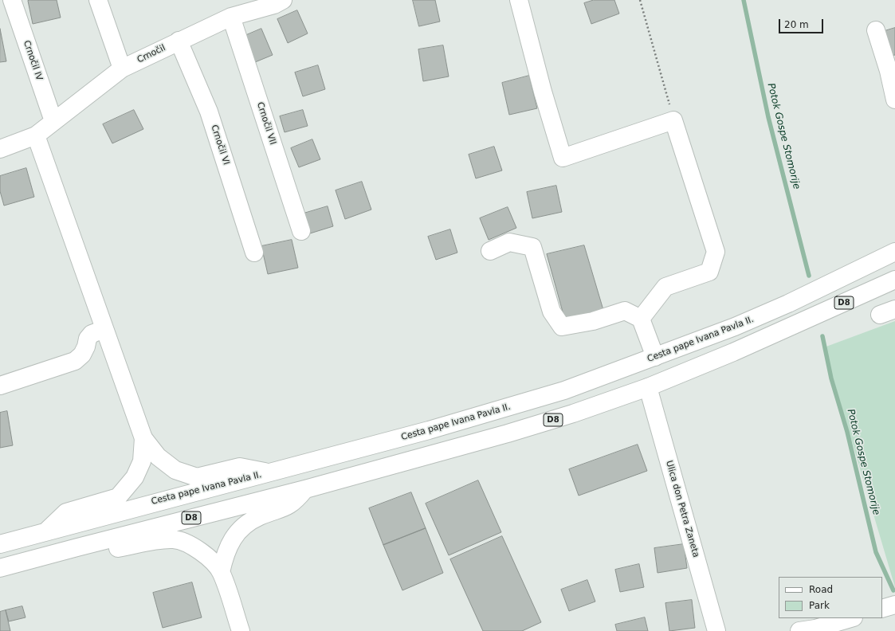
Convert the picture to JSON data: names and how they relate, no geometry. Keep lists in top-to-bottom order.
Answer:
{
  "streets": {
    "main road": [
      "Crnočil",
      "Crnočil IV",
      "Crnočil VII",
      "Crnočil VI",
      "D8",
      "Cesta pape Ivana Pavla II.",
      "Ulica don Petra Zaneta"
    ]
  },
  "crossings": [
    ["Crnočil", "Crnočil IV"],
    ["Crnočil", "Crnočil VII"],
    ["Crnočil", "Crnočil VI"],
    ["D8", "Ulica don Petra Zaneta"]
  ],
  "water": ["Potok Gospe Stomorije"],
  "legend": ["Road", "Park"],
  "scale_bar": "20 m"
}
